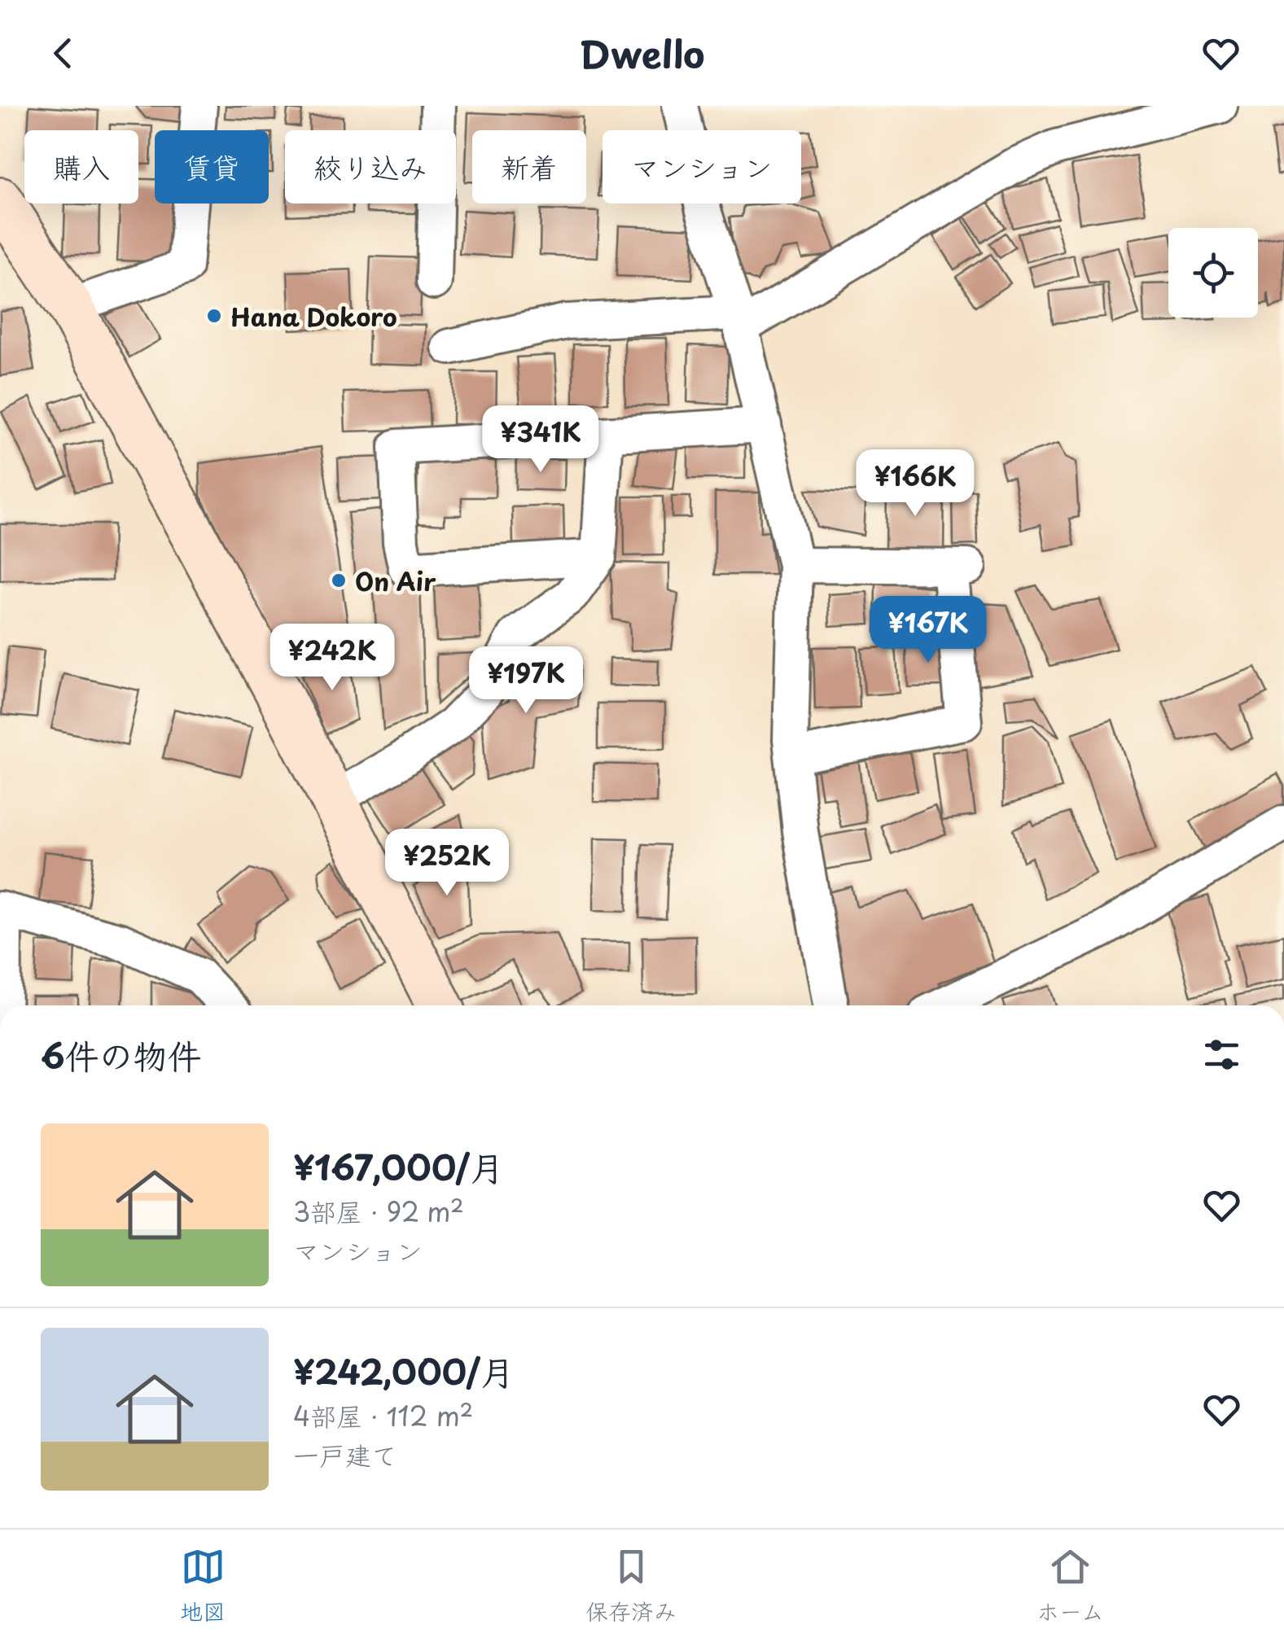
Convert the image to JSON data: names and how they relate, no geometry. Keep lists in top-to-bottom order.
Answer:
{
  "places": ["Hana Dokoro", "On Air"],
  "page": {
    "header": "Dwello",
    "chip": [
      "購入",
      "賃貸",
      "絞り込み",
      "新着",
      "マンション"
    ],
    "price": [
      "¥341K",
      "¥166K",
      "¥167K",
      "¥242K",
      "¥197K",
      "¥252K"
    ],
    "heading": "6件の物件",
    "list": [
      {
        "name": "¥167,000/月",
        "note": "3部屋 · 92 m² · マンション"
      },
      {
        "name": "¥242,000/月",
        "note": "4部屋 · 112 m² · 一戸建て"
      }
    ],
    "tabs": ["地図", "保存済み", "ホーム"]
  }
}
